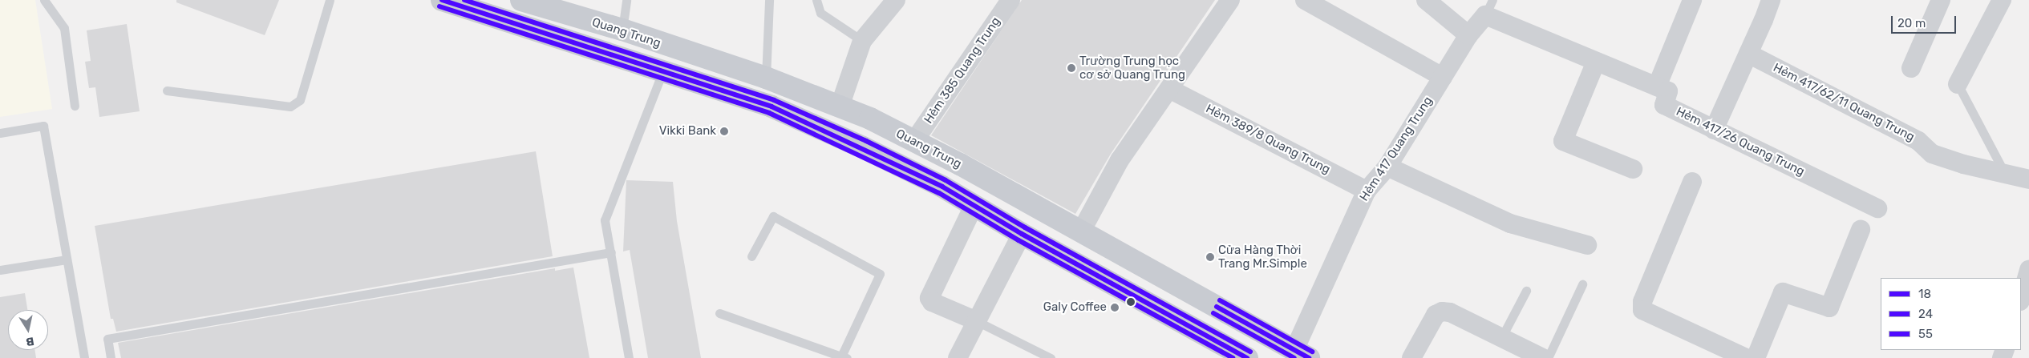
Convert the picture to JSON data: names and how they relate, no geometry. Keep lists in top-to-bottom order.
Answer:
{
  "streets": {
    "main road": ["Quang Trung"],
    "street": [
      "Hẻm 385 Quang Trung",
      "Hẻm 417/62/11 Quang Trung",
      "Hẻm 389/8 Quang Trung",
      "Hẻm 417/26 Quang Trung",
      "Hẻm 417 Quang Trung"
    ]
  },
  "crossings": [
    ["Quang Trung", "Hẻm 385 Quang Trung"],
    ["Quang Trung", "Hẻm 417 Quang Trung"],
    ["Hẻm 389/8 Quang Trung", "Hẻm 417 Quang Trung"]
  ],
  "places": [
    "Trường Trung học cơ sở Quang Trung",
    "Vikki Bank",
    "Cửa Hàng Thời Trang Mr.Simple",
    "Galy Coffee"
  ],
  "lines": ["transit line 18", "transit line 55", "transit line 24"],
  "legend": ["18", "24", "55"],
  "scale_bar": "20 m",
  "north": "bottom"
}
